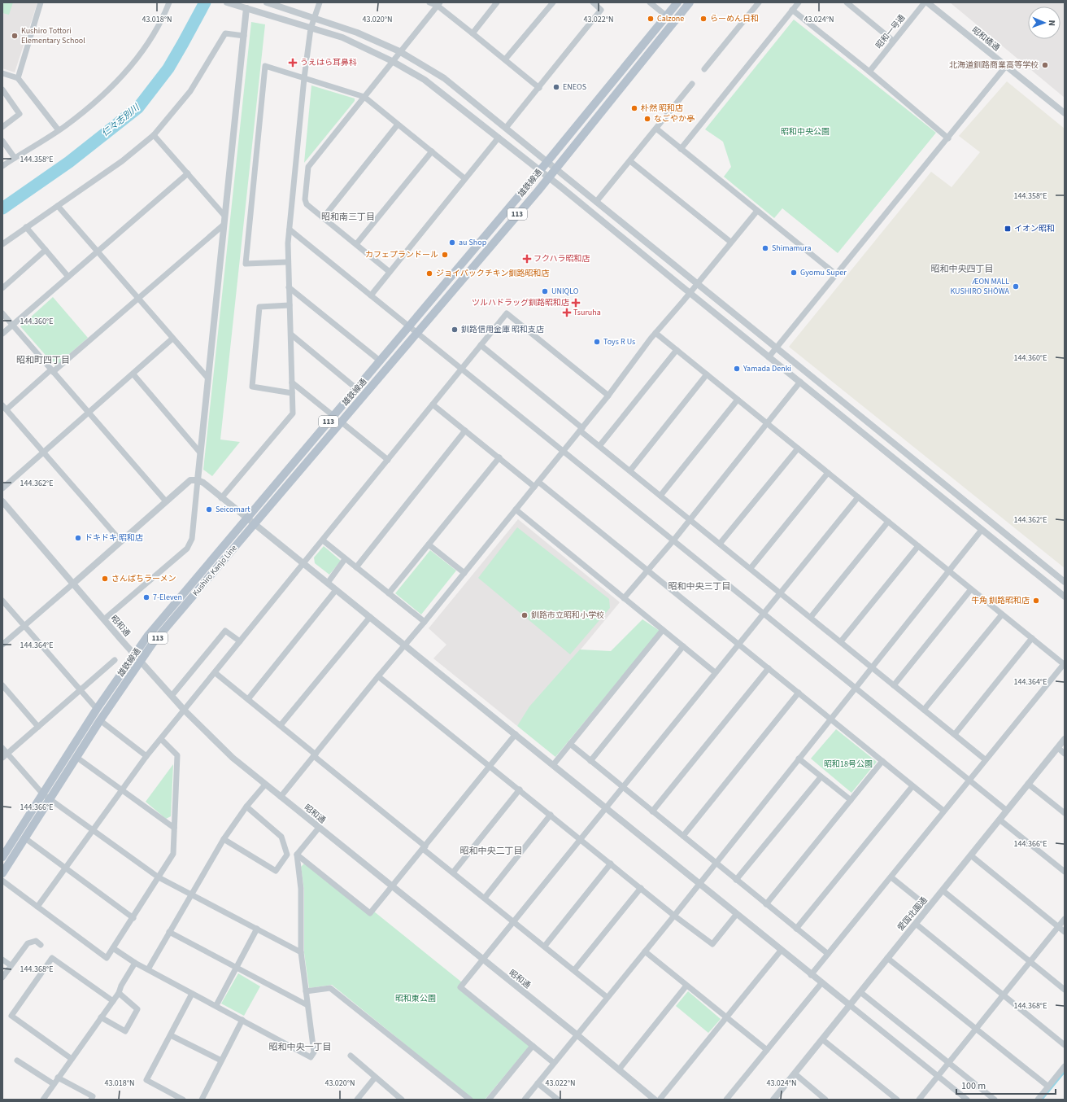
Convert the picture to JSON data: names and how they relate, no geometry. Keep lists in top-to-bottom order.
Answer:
{
  "streets": {
    "main road": ["雄鉄線通", "113", "Kushiro Kanjo Line"],
    "street": [
      "昭和一号通",
      "昭和橋通",
      "昭和通",
      "愛国北園通"
    ]
  },
  "crossings": [
    ["昭和一号通", "昭和橋通"],
    ["雄鉄線通", "Kushiro Kanjo Line"],
    ["雄鉄線通", "昭和通"],
    ["Kushiro Kanjo Line", "昭和通"]
  ],
  "districts": [
    "昭和南三丁目",
    "昭和中央四丁目",
    "昭和町四丁目",
    "昭和中央三丁目",
    "昭和中央二丁目",
    "昭和中央一丁目"
  ],
  "water": ["仁々志別川"],
  "parks": ["昭和中央公園", "昭和18号公園", "昭和東公園"],
  "places": {
    "other": [
      "Calzone",
      "らーめん日和",
      "Kushiro Tottori Elementary School",
      "北海道釧路商業高等学校",
      "ENEOS",
      "朴然 昭和店",
      "なごやか亭",
      "au Shop",
      "Shimamura",
      "カフェプランドール",
      "Gyomu Super",
      "ジョイパックチキン釧路昭和店",
      "ÆON MALL KUSHIRO SHŌWA",
      "UNIQLO",
      "釧路信用金庫 昭和支店",
      "Toys R Us",
      "Yamada Denki",
      "Seicomart",
      "ドキドキ 昭和店",
      "さんぱちラーメン",
      "7-Eleven",
      "牛角 釧路昭和店",
      "釧路市立昭和小学校"
    ],
    "health": [
      "うえはら耳鼻科",
      "フクハラ昭和店",
      "ツルハドラッグ釧路昭和店",
      "Tsuruha"
    ],
    "transit": ["イオン昭和"]
  },
  "scale_bar": "100 m",
  "north": "right",
  "coordinates": [
    "43.018°N",
    "43.020°N",
    "43.022°N",
    "43.024°N",
    "144.358°E",
    "144.360°E",
    "144.362°E",
    "144.364°E",
    "144.366°E",
    "144.368°E"
  ]
}
